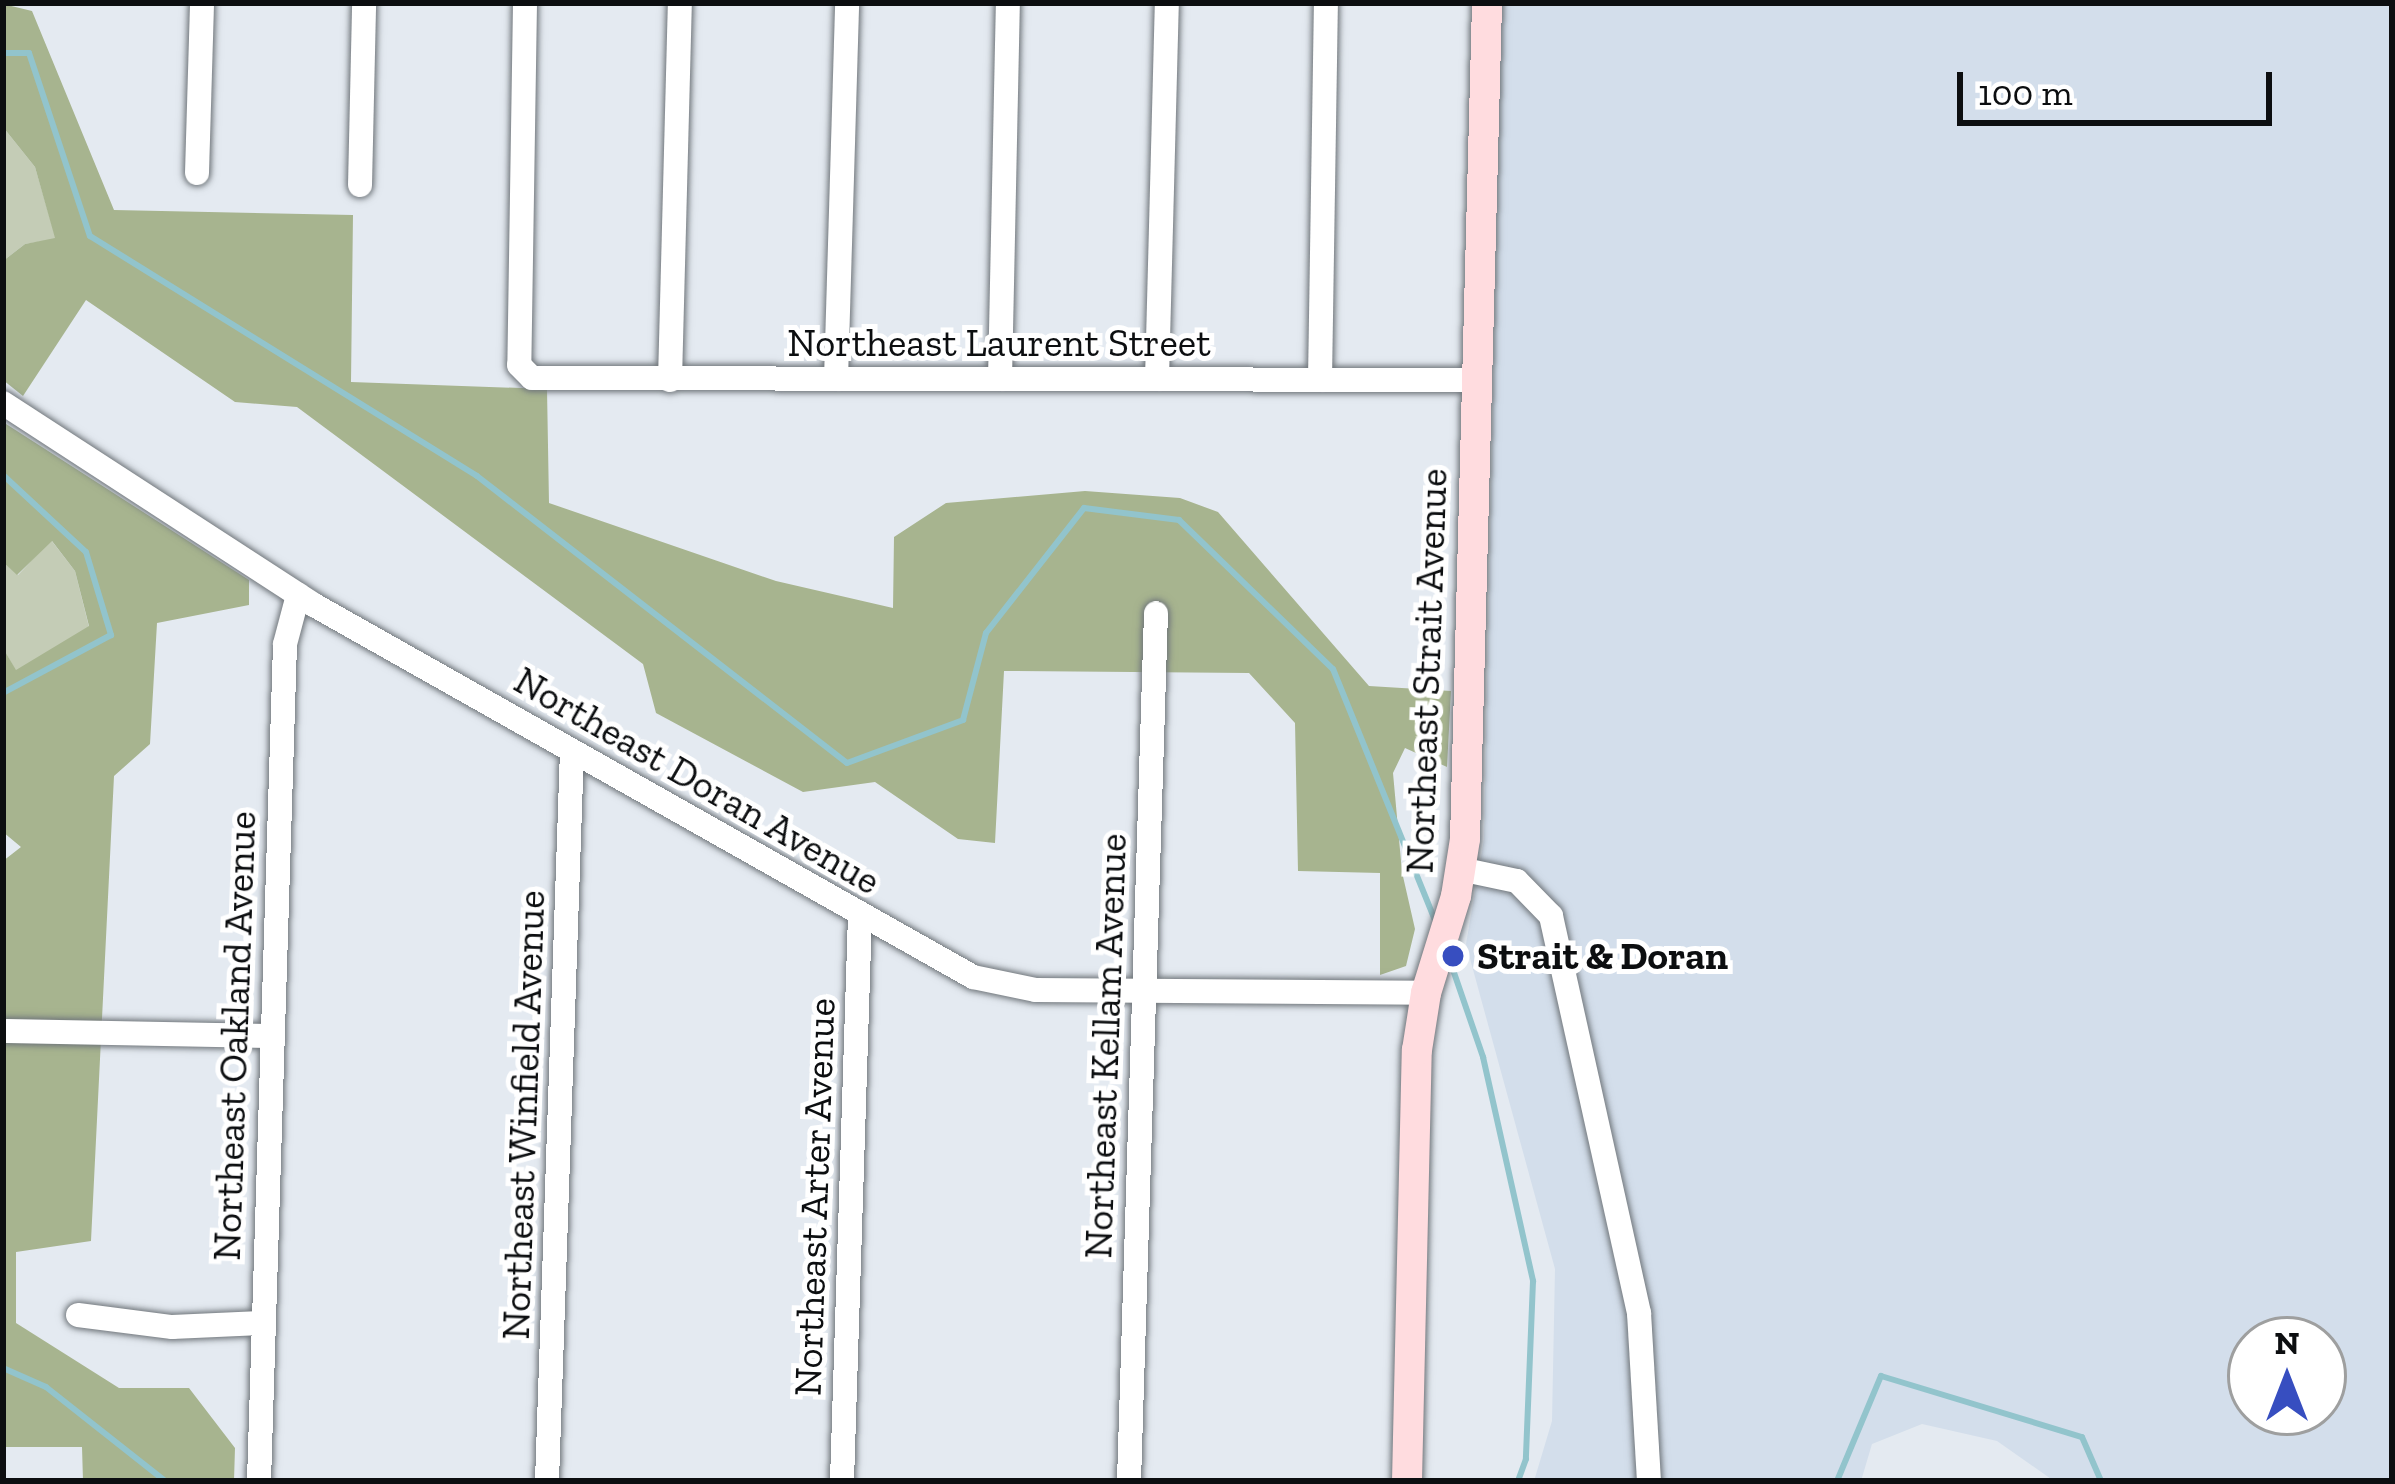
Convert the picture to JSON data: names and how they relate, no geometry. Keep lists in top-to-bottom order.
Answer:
{
  "streets": {
    "main road": ["Northeast Strait Avenue"],
    "street": [
      "Northeast Laurent Street",
      "Northeast Doran Avenue",
      "Northeast Oakland Avenue",
      "Northeast Kellam Avenue",
      "Northeast Winfield Avenue",
      "Northeast Arter Avenue"
    ]
  },
  "crossings": [
    ["Northeast Laurent Street", "Northeast Strait Avenue"],
    ["Northeast Strait Avenue", "Northeast Doran Avenue"],
    ["Northeast Doran Avenue", "Northeast Oakland Avenue"],
    ["Northeast Doran Avenue", "Northeast Kellam Avenue"],
    ["Northeast Doran Avenue", "Northeast Winfield Avenue"],
    ["Northeast Doran Avenue", "Northeast Arter Avenue"]
  ],
  "places": ["Strait & Doran"],
  "scale_bar": "100 m",
  "north": "top"
}
